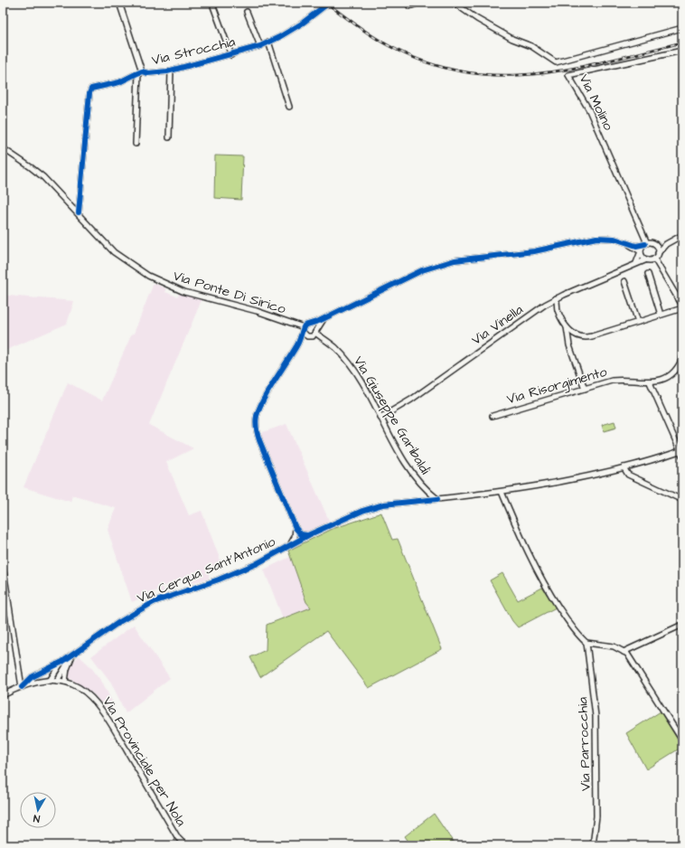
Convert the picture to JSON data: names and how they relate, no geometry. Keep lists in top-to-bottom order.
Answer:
{
  "streets": {
    "street": [
      "Via Strocchia",
      "Via Molino",
      "Via Ponte Di Sirico",
      "Via Vinella",
      "Via Risorgimento",
      "Via Giuseppe Garibaldi",
      "Via Cerqua Sant'Antonio",
      "Via Parrocchia",
      "Via Provinciale per Nola"
    ]
  },
  "crossings": [
    ["Via Strocchia", "Via Ponte Di Sirico"],
    ["Via Molino", "Via Vinella"],
    ["Via Ponte Di Sirico", "Via Giuseppe Garibaldi"],
    ["Via Vinella", "Via Giuseppe Garibaldi"],
    ["Via Giuseppe Garibaldi", "Via Cerqua Sant'Antonio"],
    ["Via Cerqua Sant'Antonio", "Via Provinciale per Nola"]
  ],
  "north": "bottom"
}
